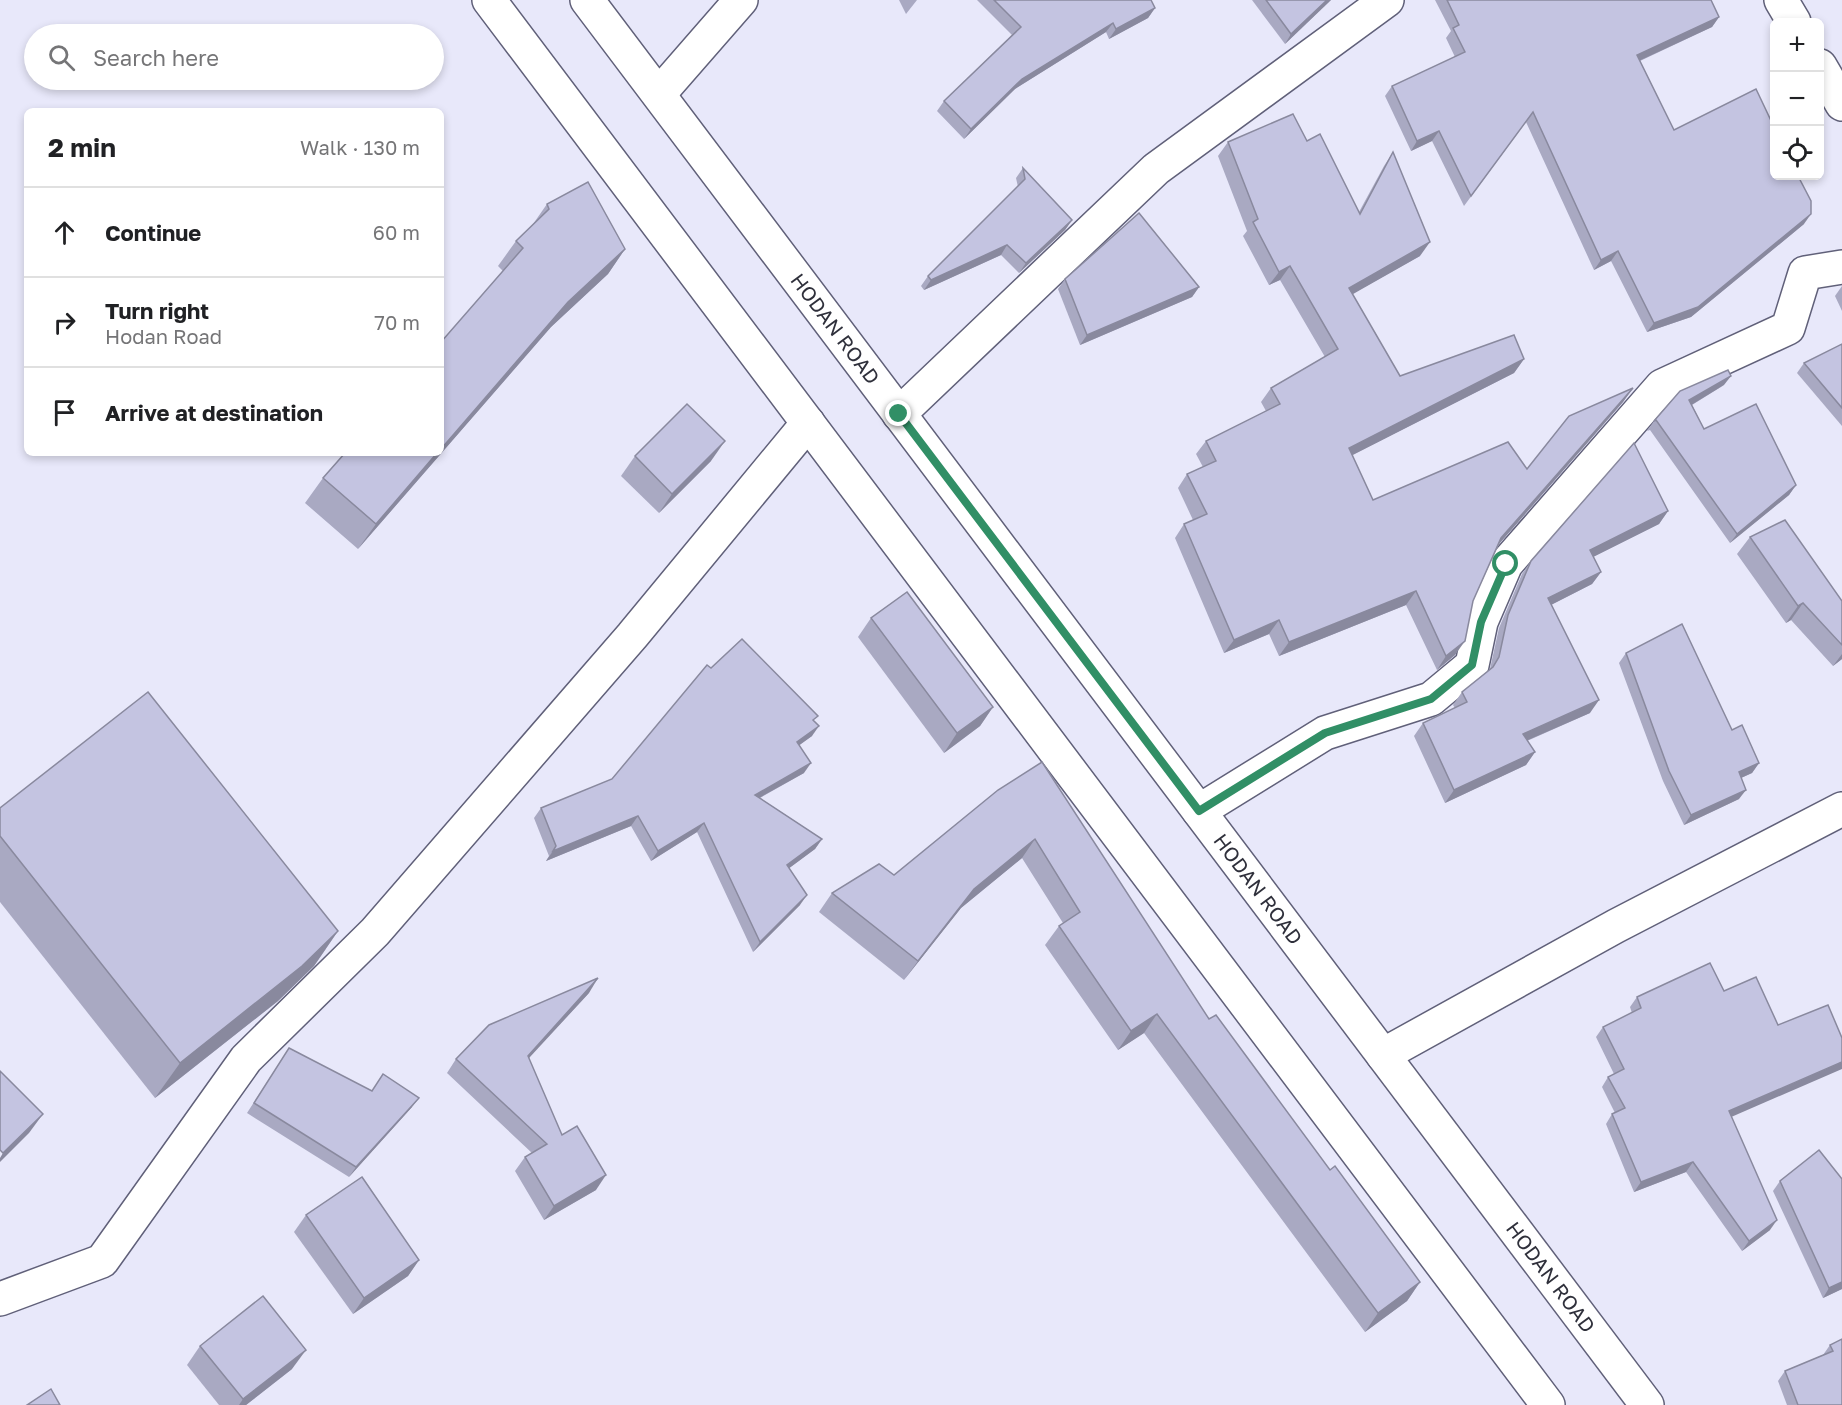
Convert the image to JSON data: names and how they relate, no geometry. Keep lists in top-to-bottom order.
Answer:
{
  "streets": {
    "main road": ["HODAN ROAD"]
  },
  "page": {
    "map_buttons": ["+", "−"],
    "search": "Search here",
    "heading": ["2 min", "Walk · 130 m"],
    "list": [
      ["Continue", "60 m"],
      ["Turn right", "Hodan Road", "70 m"],
      "Arrive at destination"
    ]
  }
}
